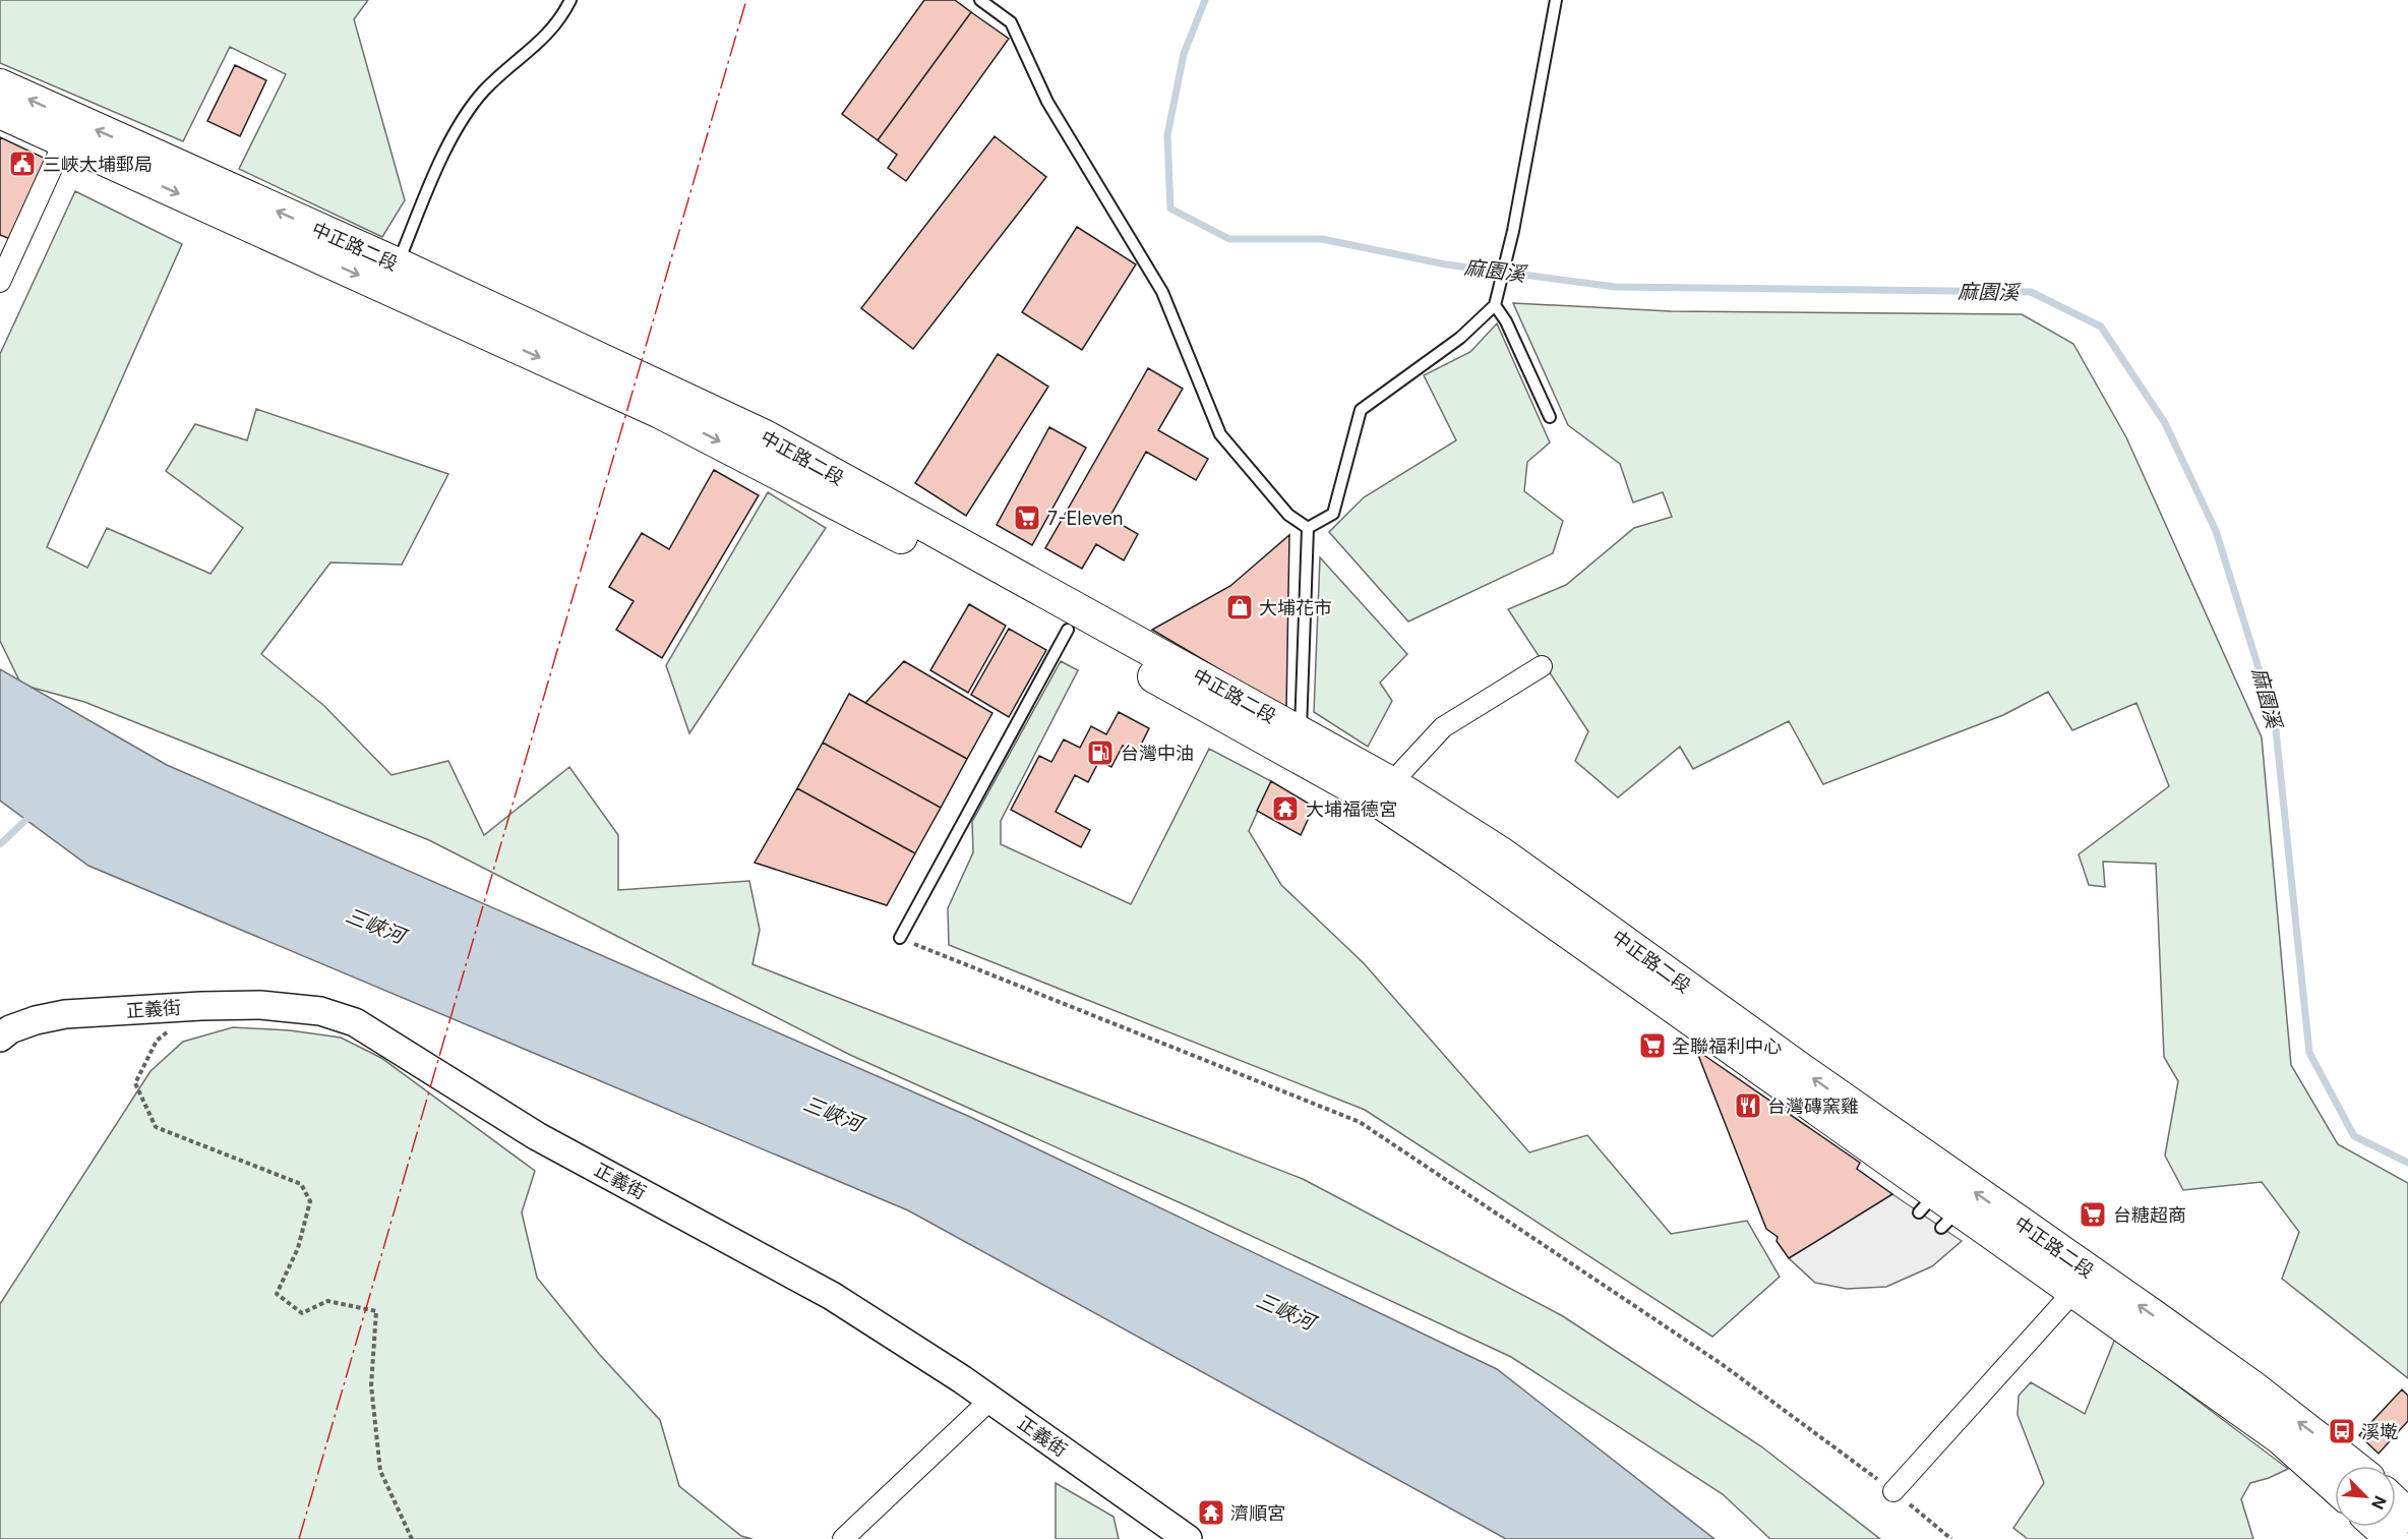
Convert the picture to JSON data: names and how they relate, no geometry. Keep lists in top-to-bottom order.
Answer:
{
  "streets": {
    "main road": ["中正路二段"],
    "street": ["正義街"]
  },
  "water": ["麻園溪", "三峽河"],
  "places": {
    "public building": ["三峽大埔郵局"],
    "supermarket": ["7-Eleven", "全聯福利中心", "台糖超商"],
    "shop": ["大埔花市"],
    "fuel station": ["台灣中油"],
    "temple": ["大埔福德宮", "濟順宮"],
    "restaurant": ["台灣磚窯雞"],
    "bus stop": ["溪墘"]
  },
  "north": "bottom right"
}
